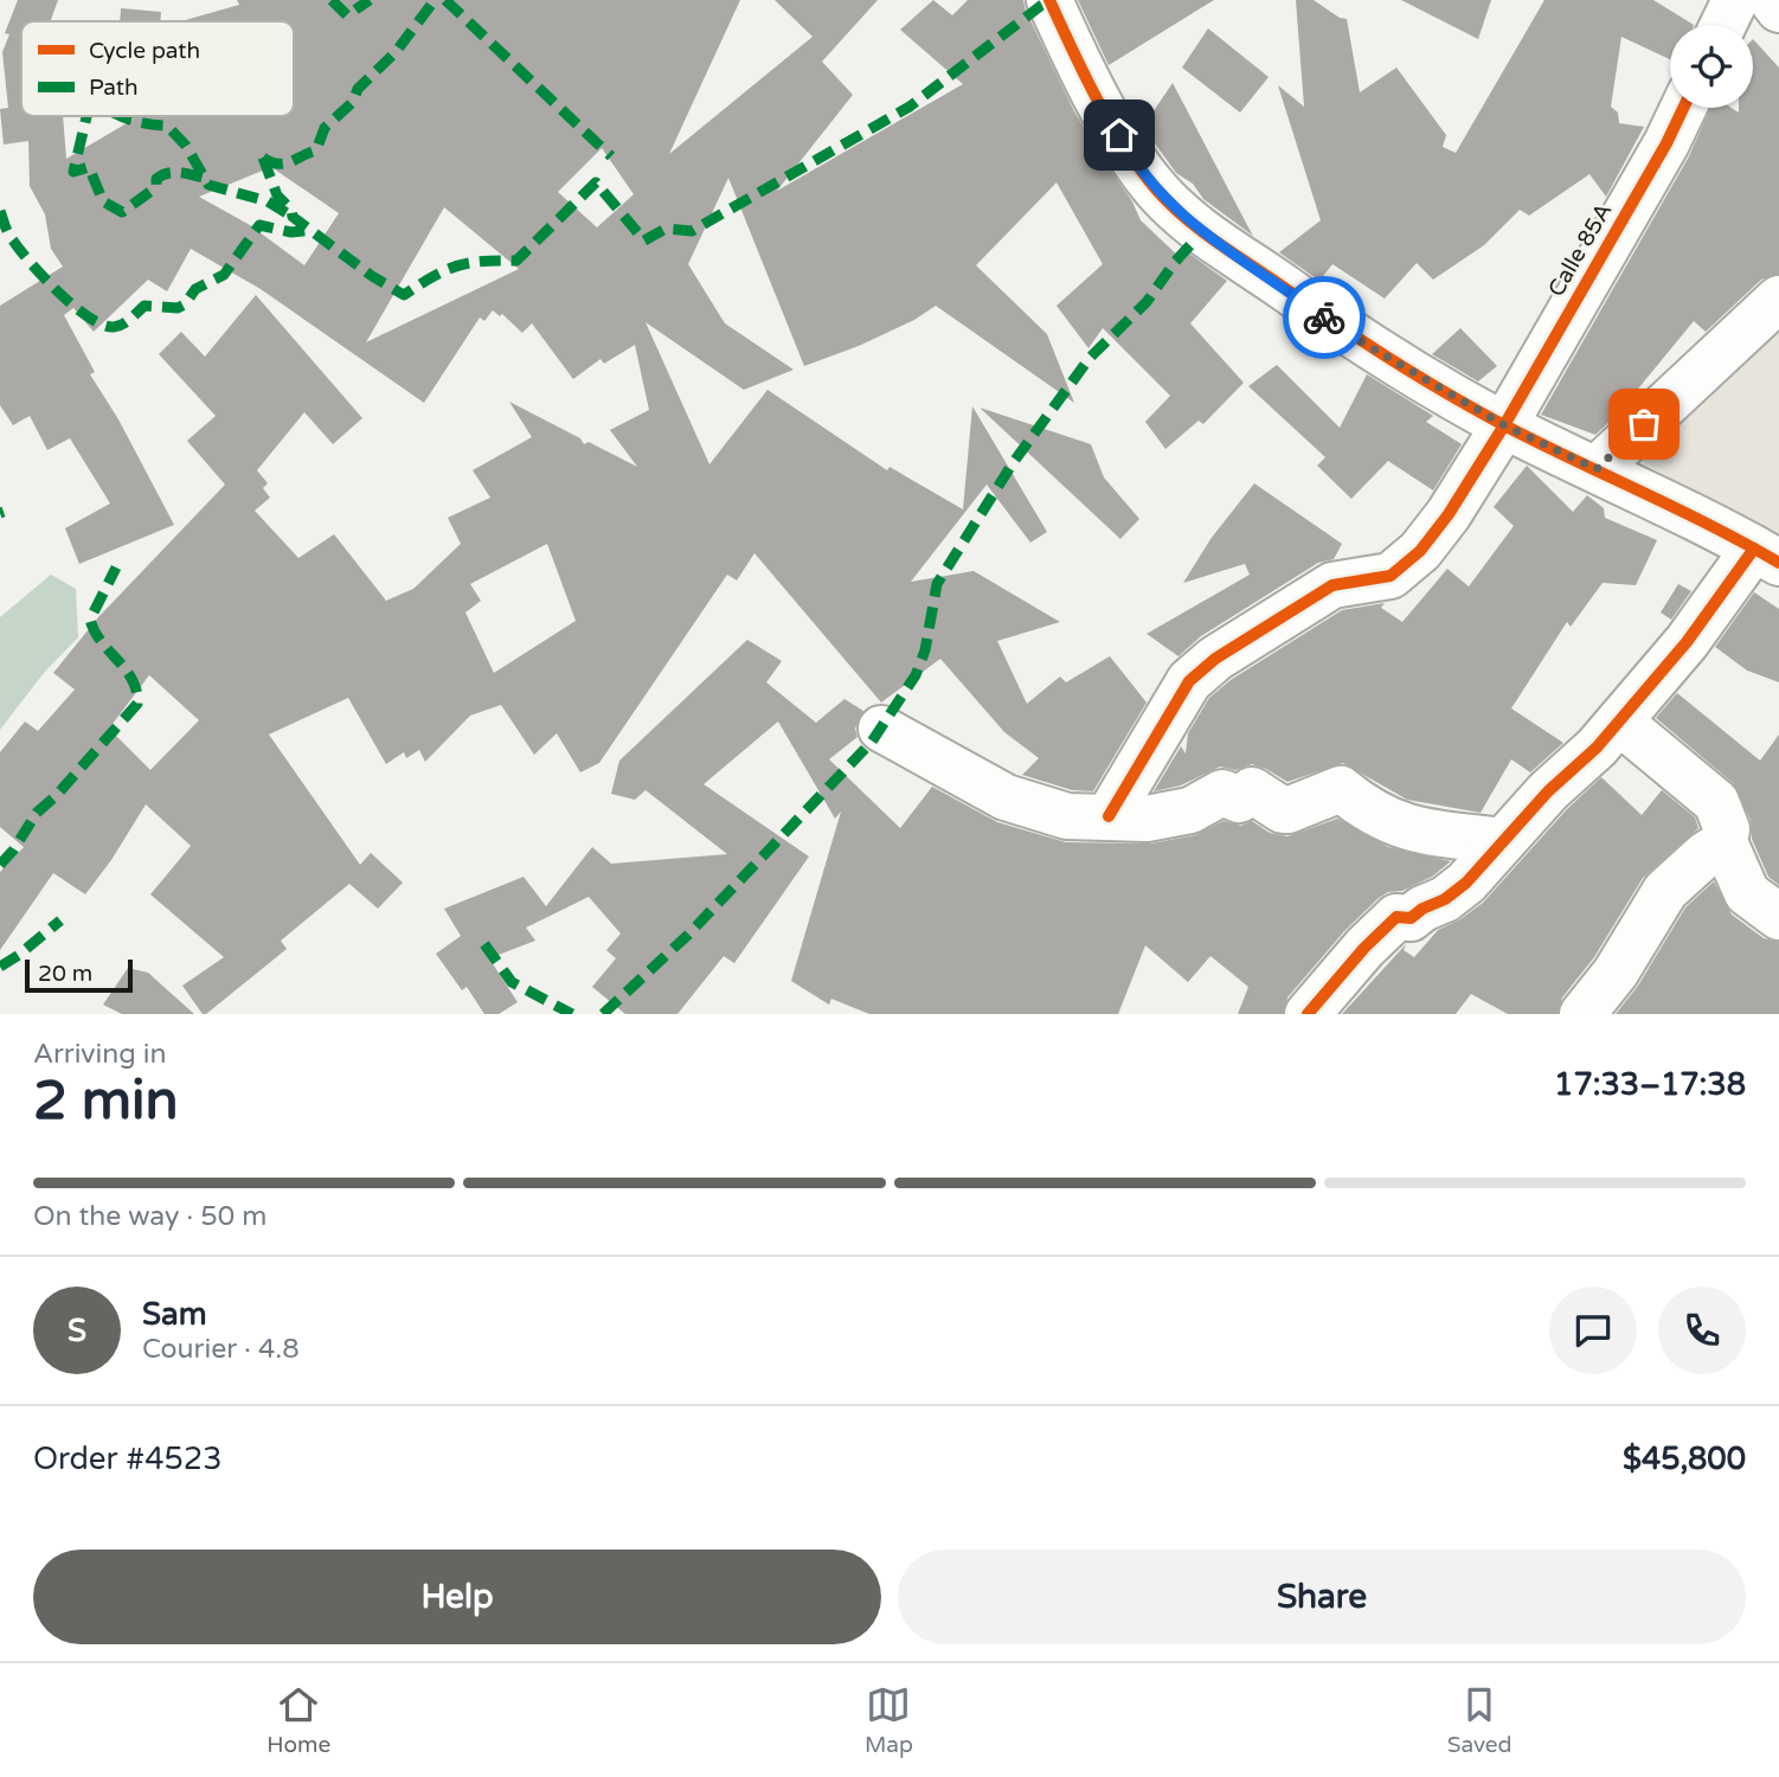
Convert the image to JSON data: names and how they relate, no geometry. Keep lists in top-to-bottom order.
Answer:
{
  "streets": {
    "street": ["Calle 85A"]
  },
  "legend": ["Cycle path", "Path"],
  "scale_bar": "20 m",
  "page": {
    "scale": "20 m",
    "heading": ["2 min", "Arriving in", "17:33–17:38"],
    "panel": [
      "Sam",
      "Courier · 4.8",
      "Order #4523",
      "$45,800"
    ],
    "bar": "On the way · 50 m",
    "round": "S",
    "buttons": ["Help", "Share"],
    "tabs": ["Home", "Map", "Saved"]
  }
}
